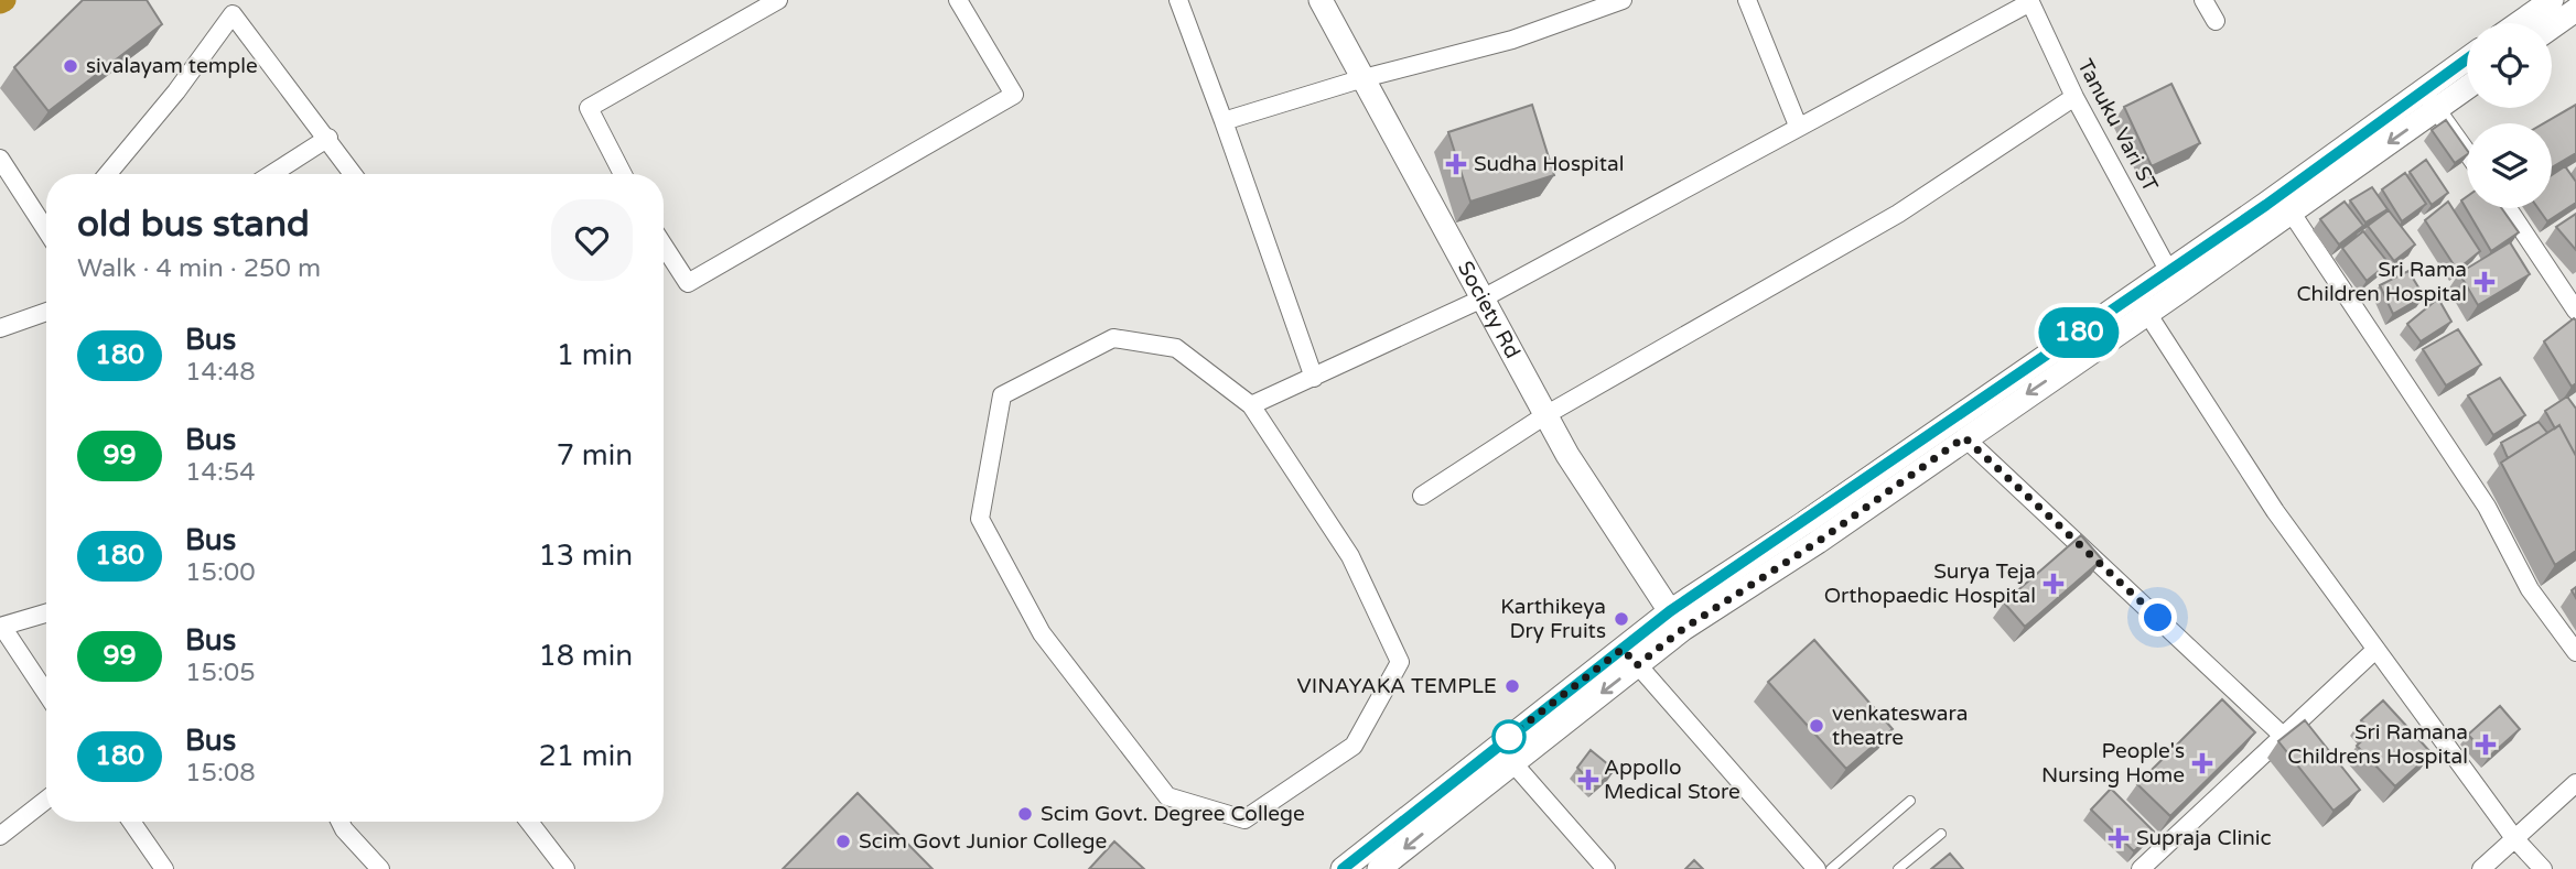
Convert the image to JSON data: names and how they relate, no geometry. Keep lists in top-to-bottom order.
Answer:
{
  "streets": {
    "street": ["Tanuku Vari ST", "Society Rd"]
  },
  "places": {
    "other": [
      "sivalayam temple",
      "Karthikeya Dry Fruits",
      "VINAYAKA TEMPLE",
      "venkateswara theatre",
      "Scim Govt. Degree College",
      "Scim Govt Junior College"
    ],
    "health": [
      "Sudha Hospital",
      "Sri Rama Children Hospital",
      "Surya Teja Orthopaedic Hospital",
      "Sri Ramana Childrens Hospital",
      "People's Nursing Home",
      "Appollo Medical Store",
      "Supraja Clinic"
    ]
  },
  "lines": ["bus line 180"],
  "page": {
    "on_map": "180",
    "heading": ["old bus stand", "Walk · 4 min · 250 m"],
    "list": [
      {
        "mark": "180",
        "name": "Bus",
        "note": "14:48",
        "value": "1 min"
      },
      {
        "mark": "99",
        "name": "Bus",
        "note": "14:54",
        "value": "7 min"
      },
      {
        "mark": "180",
        "name": "Bus",
        "note": "15:00",
        "value": "13 min"
      },
      {
        "mark": "99",
        "name": "Bus",
        "note": "15:05",
        "value": "18 min"
      },
      {
        "mark": "180",
        "name": "Bus",
        "note": "15:08",
        "value": "21 min"
      }
    ]
  }
}
